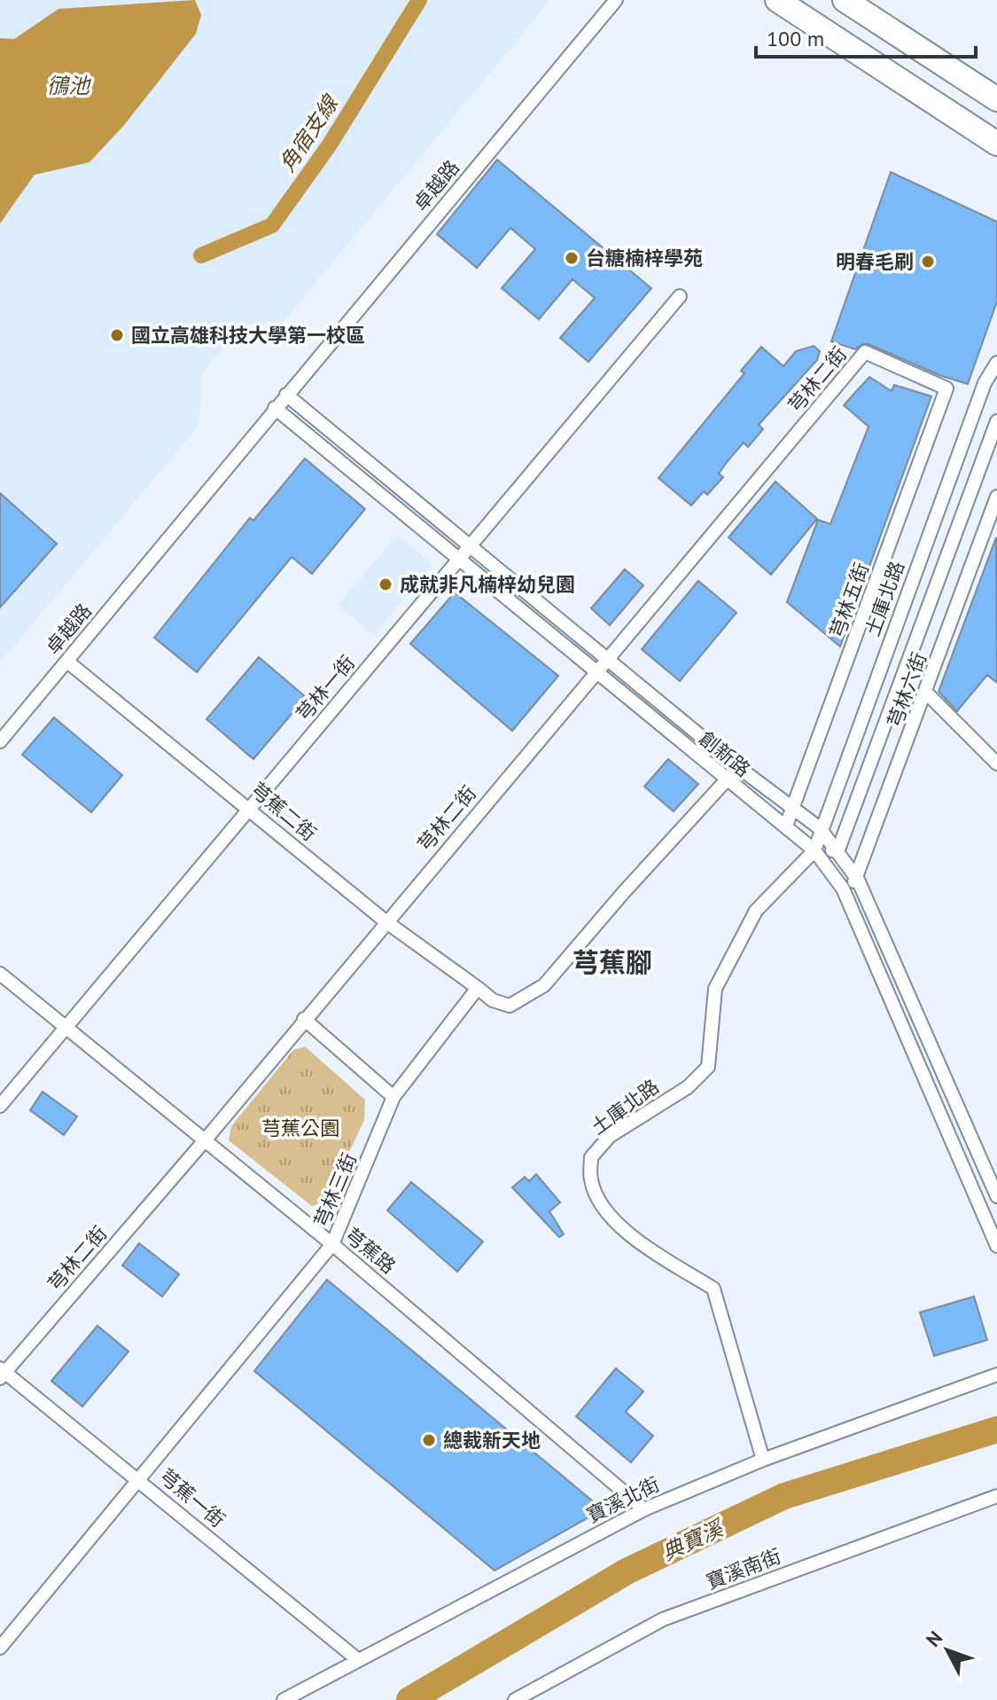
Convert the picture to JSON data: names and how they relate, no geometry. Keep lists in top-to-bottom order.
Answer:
{
  "streets": {
    "street": [
      "卓越路",
      "芎林二街",
      "土庫北路",
      "芎林五街",
      "芎林一街",
      "芎林六街",
      "創新路",
      "芎蕉二街",
      "芎林三街",
      "芎蕉路",
      "芎蕉一街",
      "寶溪北街",
      "寶溪南街"
    ]
  },
  "crossings": [
    ["卓越路", "創新路"],
    ["卓越路", "芎蕉二街"],
    ["芎林二街", "芎林五街"],
    ["芎林二街", "創新路"],
    ["芎林二街", "芎蕉二街"],
    ["芎林二街", "芎蕉路"],
    ["芎林二街", "芎蕉一街"],
    ["土庫北路", "創新路"],
    ["土庫北路", "寶溪北街"],
    ["芎林五街", "創新路"],
    ["芎林一街", "創新路"],
    ["芎林一街", "芎蕉二街"],
    ["芎林一街", "芎蕉路"],
    ["芎林六街", "創新路"],
    ["芎蕉二街", "芎林三街"],
    ["芎林三街", "芎蕉路"],
    ["芎林三街", "芎蕉一街"],
    ["芎蕉路", "寶溪北街"],
    ["芎蕉一街", "寶溪北街"]
  ],
  "districts": ["芎蕉腳"],
  "water": ["鴴池", "角宿支線", "典寶溪"],
  "parks": ["芎蕉公園"],
  "places": [
    "台糖楠梓學苑",
    "明春毛刷",
    "國立高雄科技大學第一校區",
    "成就非凡楠梓幼兒園",
    "總裁新天地"
  ],
  "scale_bar": "100 m",
  "north": "top left"
}
